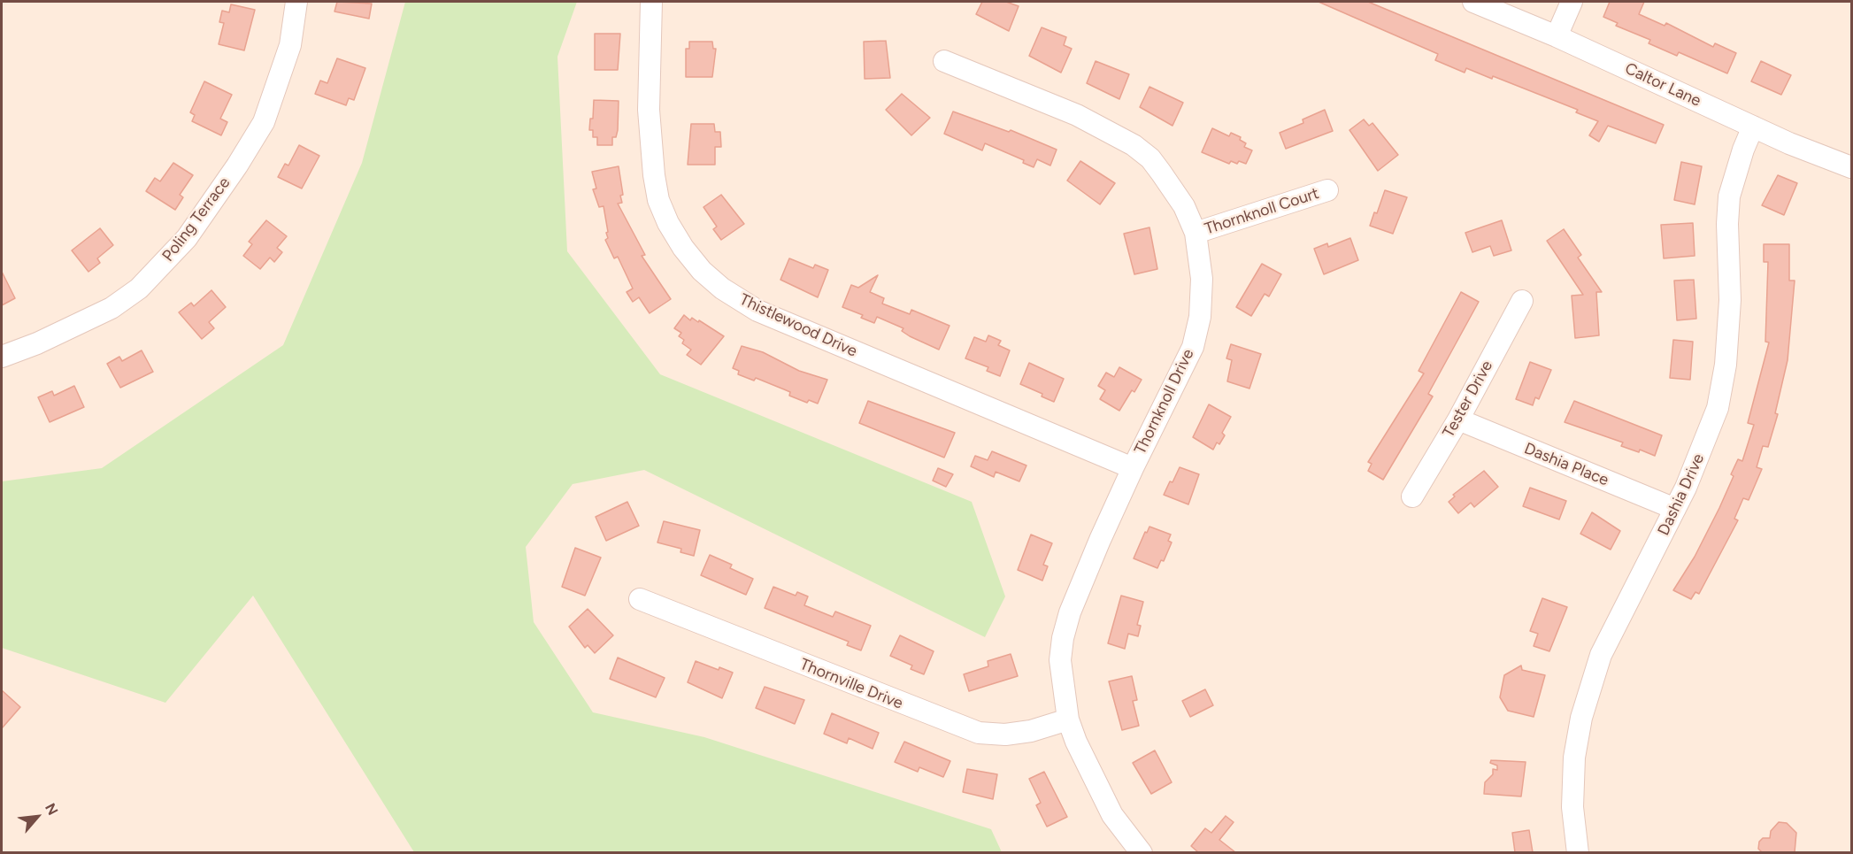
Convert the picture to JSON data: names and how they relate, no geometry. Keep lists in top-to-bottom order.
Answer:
{
  "streets": {
    "street": [
      "Caltor Lane",
      "Thornknoll Court",
      "Poling Terrace",
      "Thistlewood Drive",
      "Tester Drive",
      "Thornknoll Drive",
      "Dashia Place",
      "Dashia Drive",
      "Thornville Drive"
    ]
  },
  "crossings": [
    ["Caltor Lane", "Dashia Drive"],
    ["Thornknoll Court", "Thornknoll Drive"],
    ["Thistlewood Drive", "Thornknoll Drive"],
    ["Tester Drive", "Dashia Place"],
    ["Thornknoll Drive", "Thornville Drive"],
    ["Dashia Place", "Dashia Drive"]
  ],
  "north": "top right"
}
